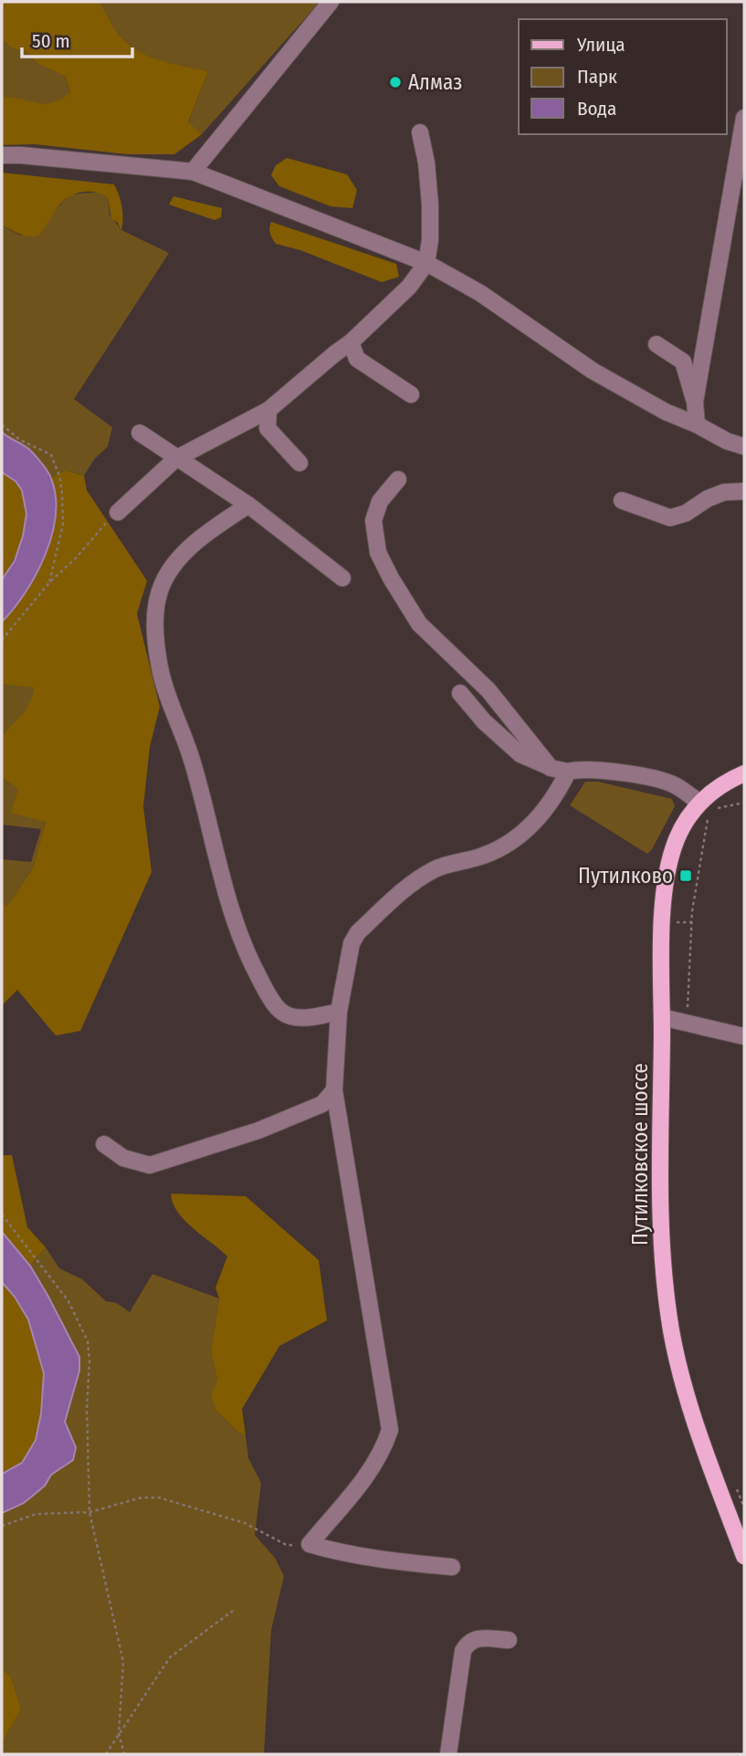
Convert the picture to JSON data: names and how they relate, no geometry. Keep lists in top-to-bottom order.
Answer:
{
  "streets": {
    "main road": ["Путилковское шоссе"]
  },
  "places": {
    "other": ["Алмаз"],
    "transit": ["Путилково"]
  },
  "legend": ["Улица", "Парк", "Вода"],
  "scale_bar": "50 m"
}
